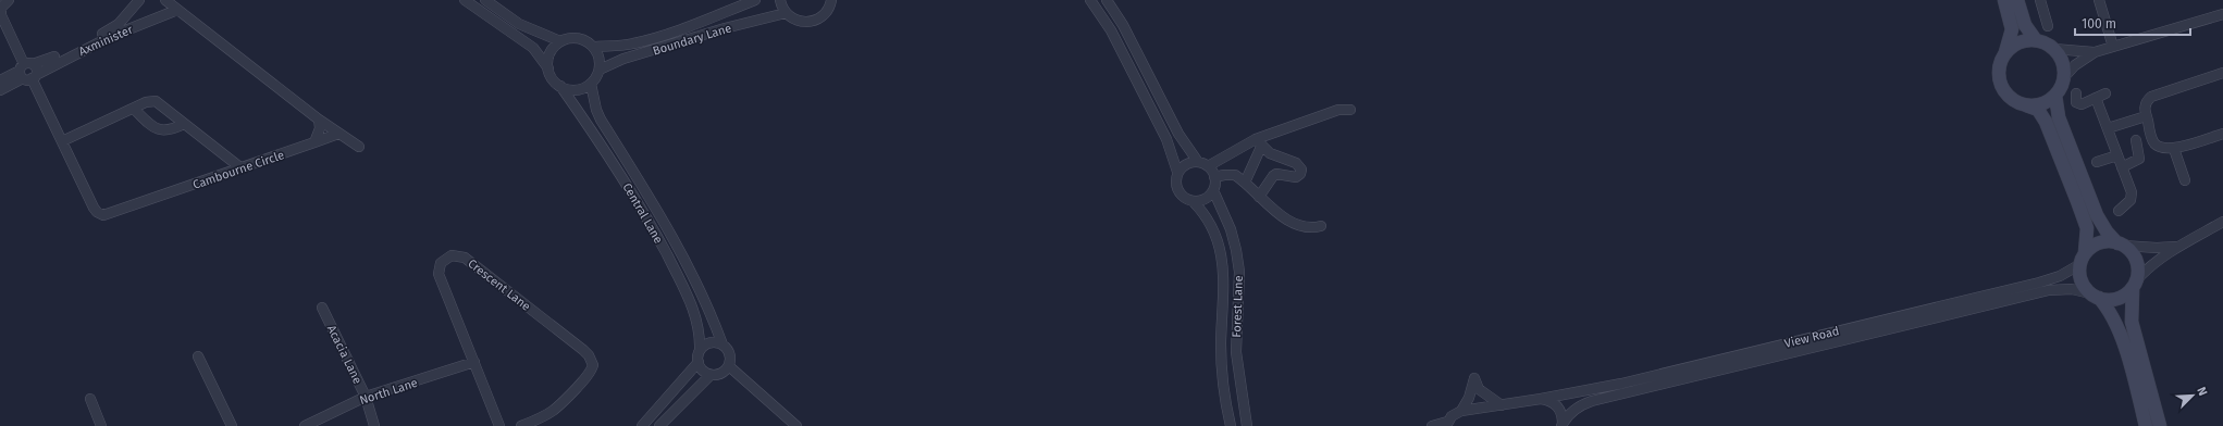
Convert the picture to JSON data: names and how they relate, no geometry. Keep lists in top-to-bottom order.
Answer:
{
  "streets": {
    "street": [
      "Boundary Lane",
      "Axminister",
      "Cambourne Circle",
      "Central Lane",
      "Crescent Lane",
      "Forest Lane",
      "View Road",
      "Acacia Lane",
      "North Lane"
    ]
  },
  "crossings": [
    ["Boundary Lane", "Central Lane"],
    ["Axminister", "Cambourne Circle"],
    ["Crescent Lane", "North Lane"],
    ["Acacia Lane", "North Lane"]
  ],
  "scale_bar": "100 m",
  "north": "top right"
}
